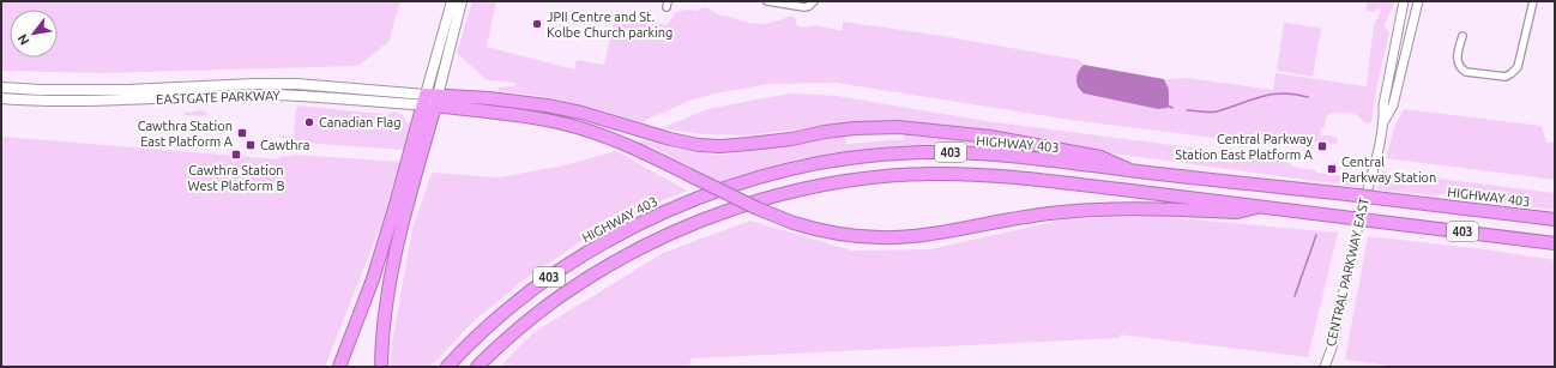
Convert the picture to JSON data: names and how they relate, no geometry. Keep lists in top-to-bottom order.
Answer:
{
  "streets": {
    "highway": ["HIGHWAY 403", "403"],
    "main road": ["EASTGATE PARKWAY"],
    "street": ["CENTRAL PARKWAY EAST"]
  },
  "places": {
    "other": ["JPII Centre and St. Kolbe Church parking", "Canadian Flag"],
    "transit": [
      "Cawthra Station East Platform A",
      "Cawthra",
      "Central Parkway Station East Platform A",
      "Cawthra Station West Platform B",
      "Central Parkway Station"
    ]
  },
  "north": "bottom left"
}
